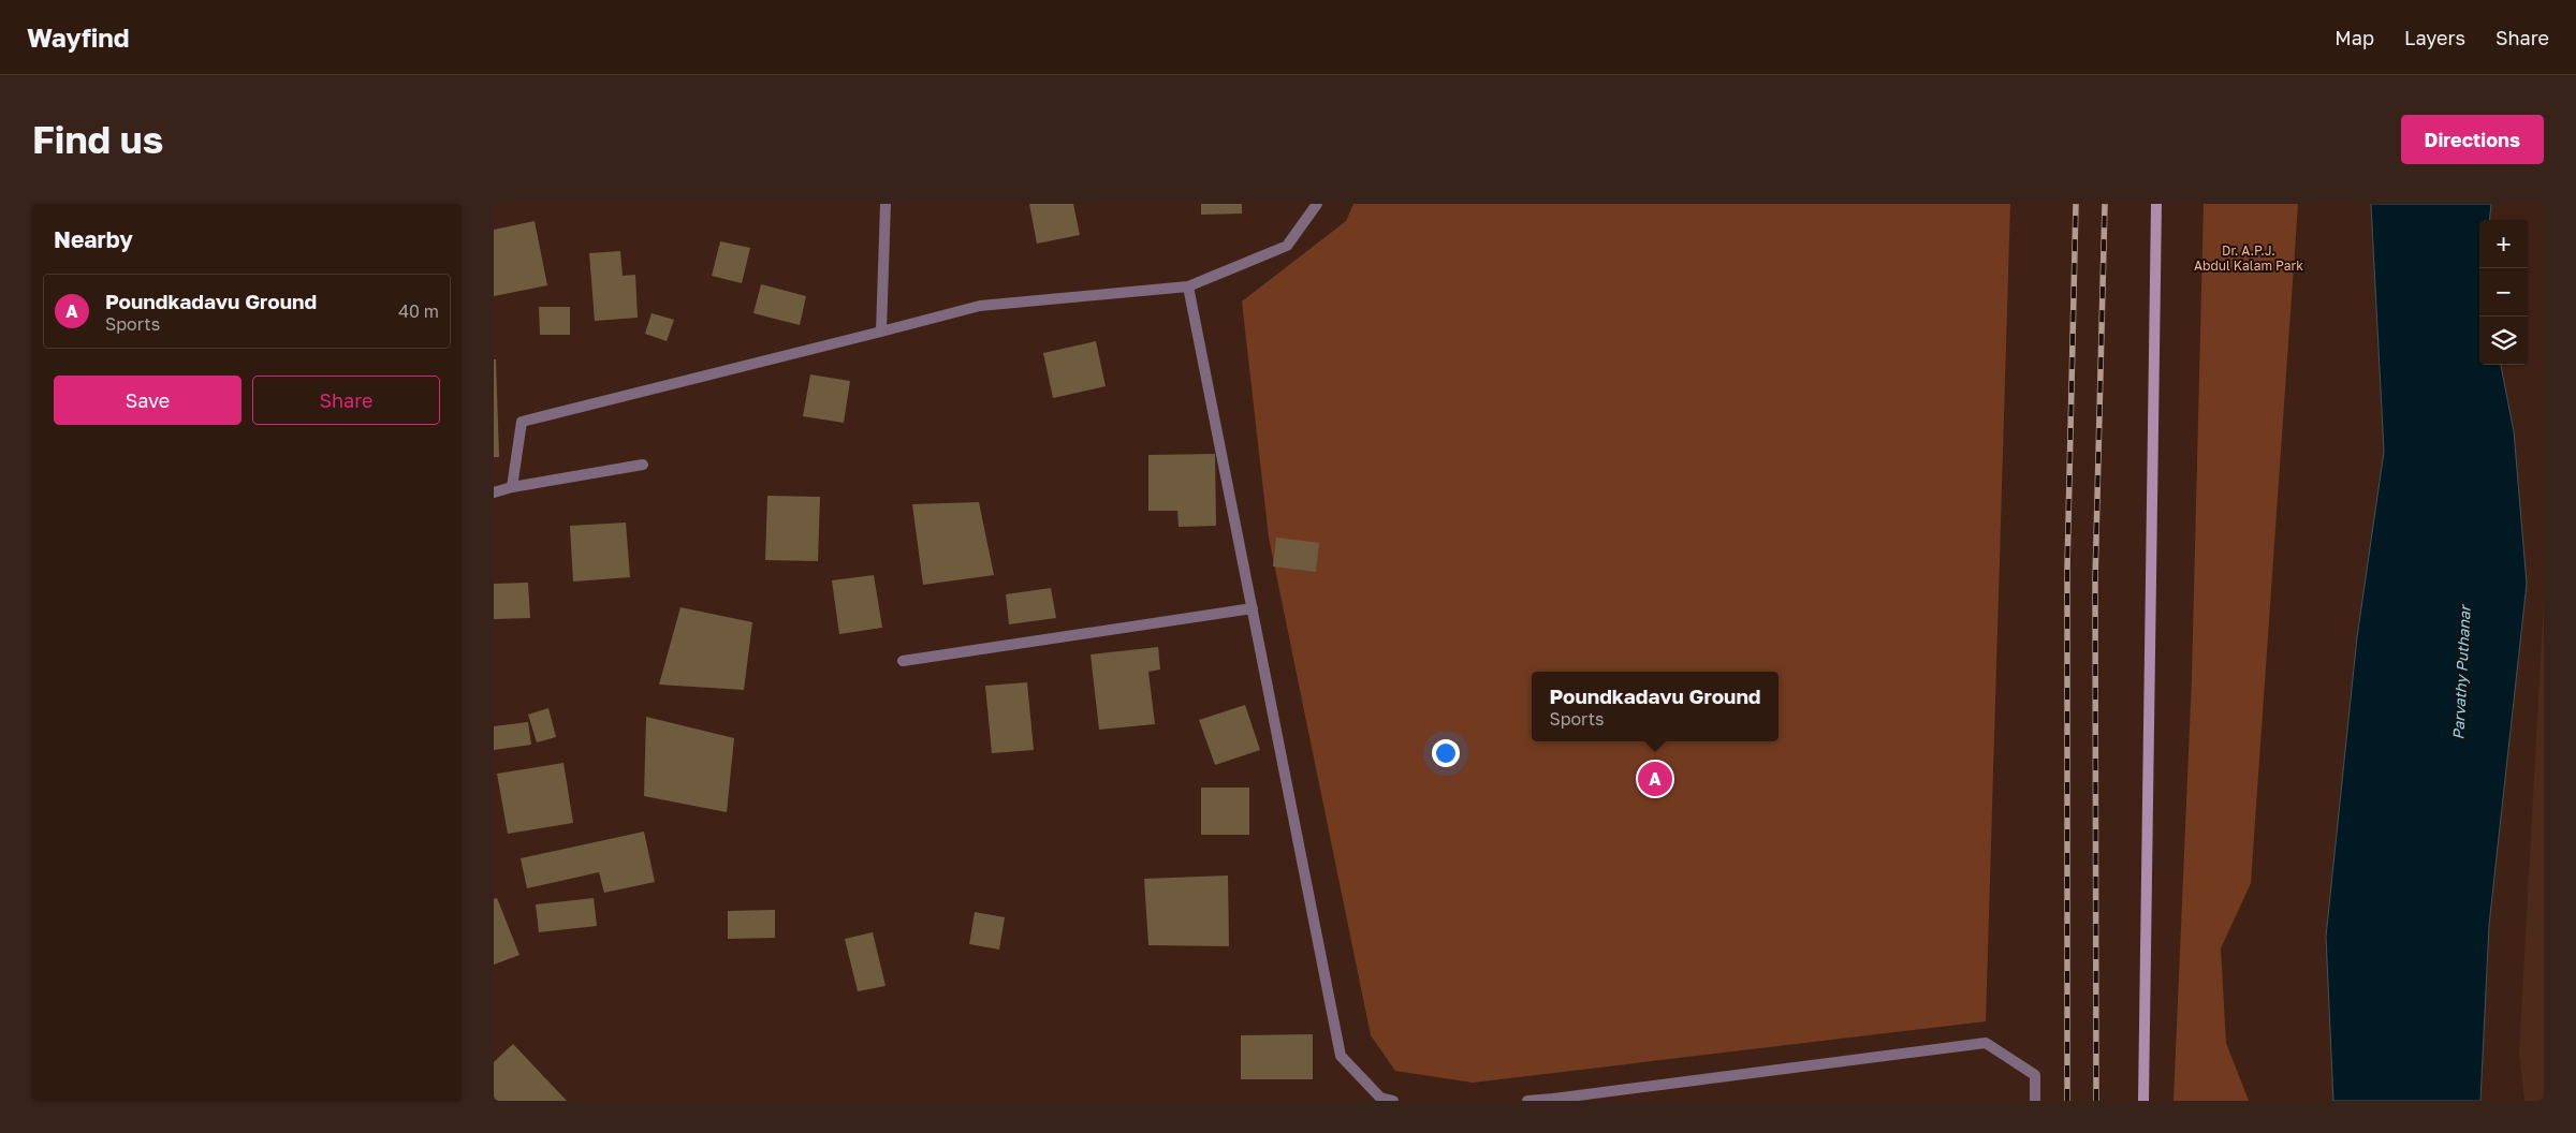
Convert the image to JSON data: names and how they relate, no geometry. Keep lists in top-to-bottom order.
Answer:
{
  "water": ["Parvathy Puthanar"],
  "parks": ["Dr. A.P.J. Abdul Kalam Park"],
  "page": {
    "header": "Wayfind",
    "nav": ["Map", "Layers", "Share"],
    "buttons": [
      "Directions",
      ["Save", "Share"]
    ],
    "title": "Find us",
    "heading": "Nearby",
    "map_buttons": ["+", "−"],
    "list": [
      {
        "mark": "A",
        "name": "Poundkadavu Ground",
        "note": "Sports",
        "value": "40 m"
      }
    ],
    "popup": ["Poundkadavu Ground", "Sports"],
    "pins": "A"
  }
}
